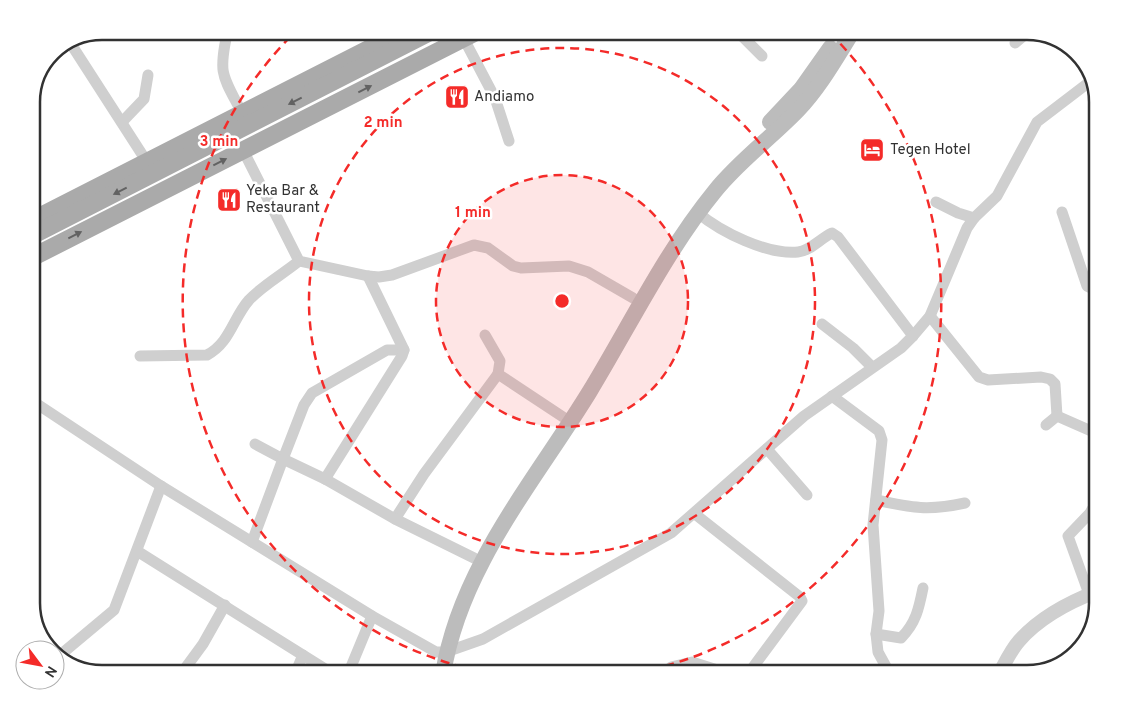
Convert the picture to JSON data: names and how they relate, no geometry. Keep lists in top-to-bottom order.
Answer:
{
  "places": {
    "restaurant": ["Andiamo", "Yeka Bar & Restaurant"],
    "hotel": ["Tegen Hotel"]
  },
  "north": "bottom right",
  "rings": ["2 min", "3 min", "1 min"]
}
